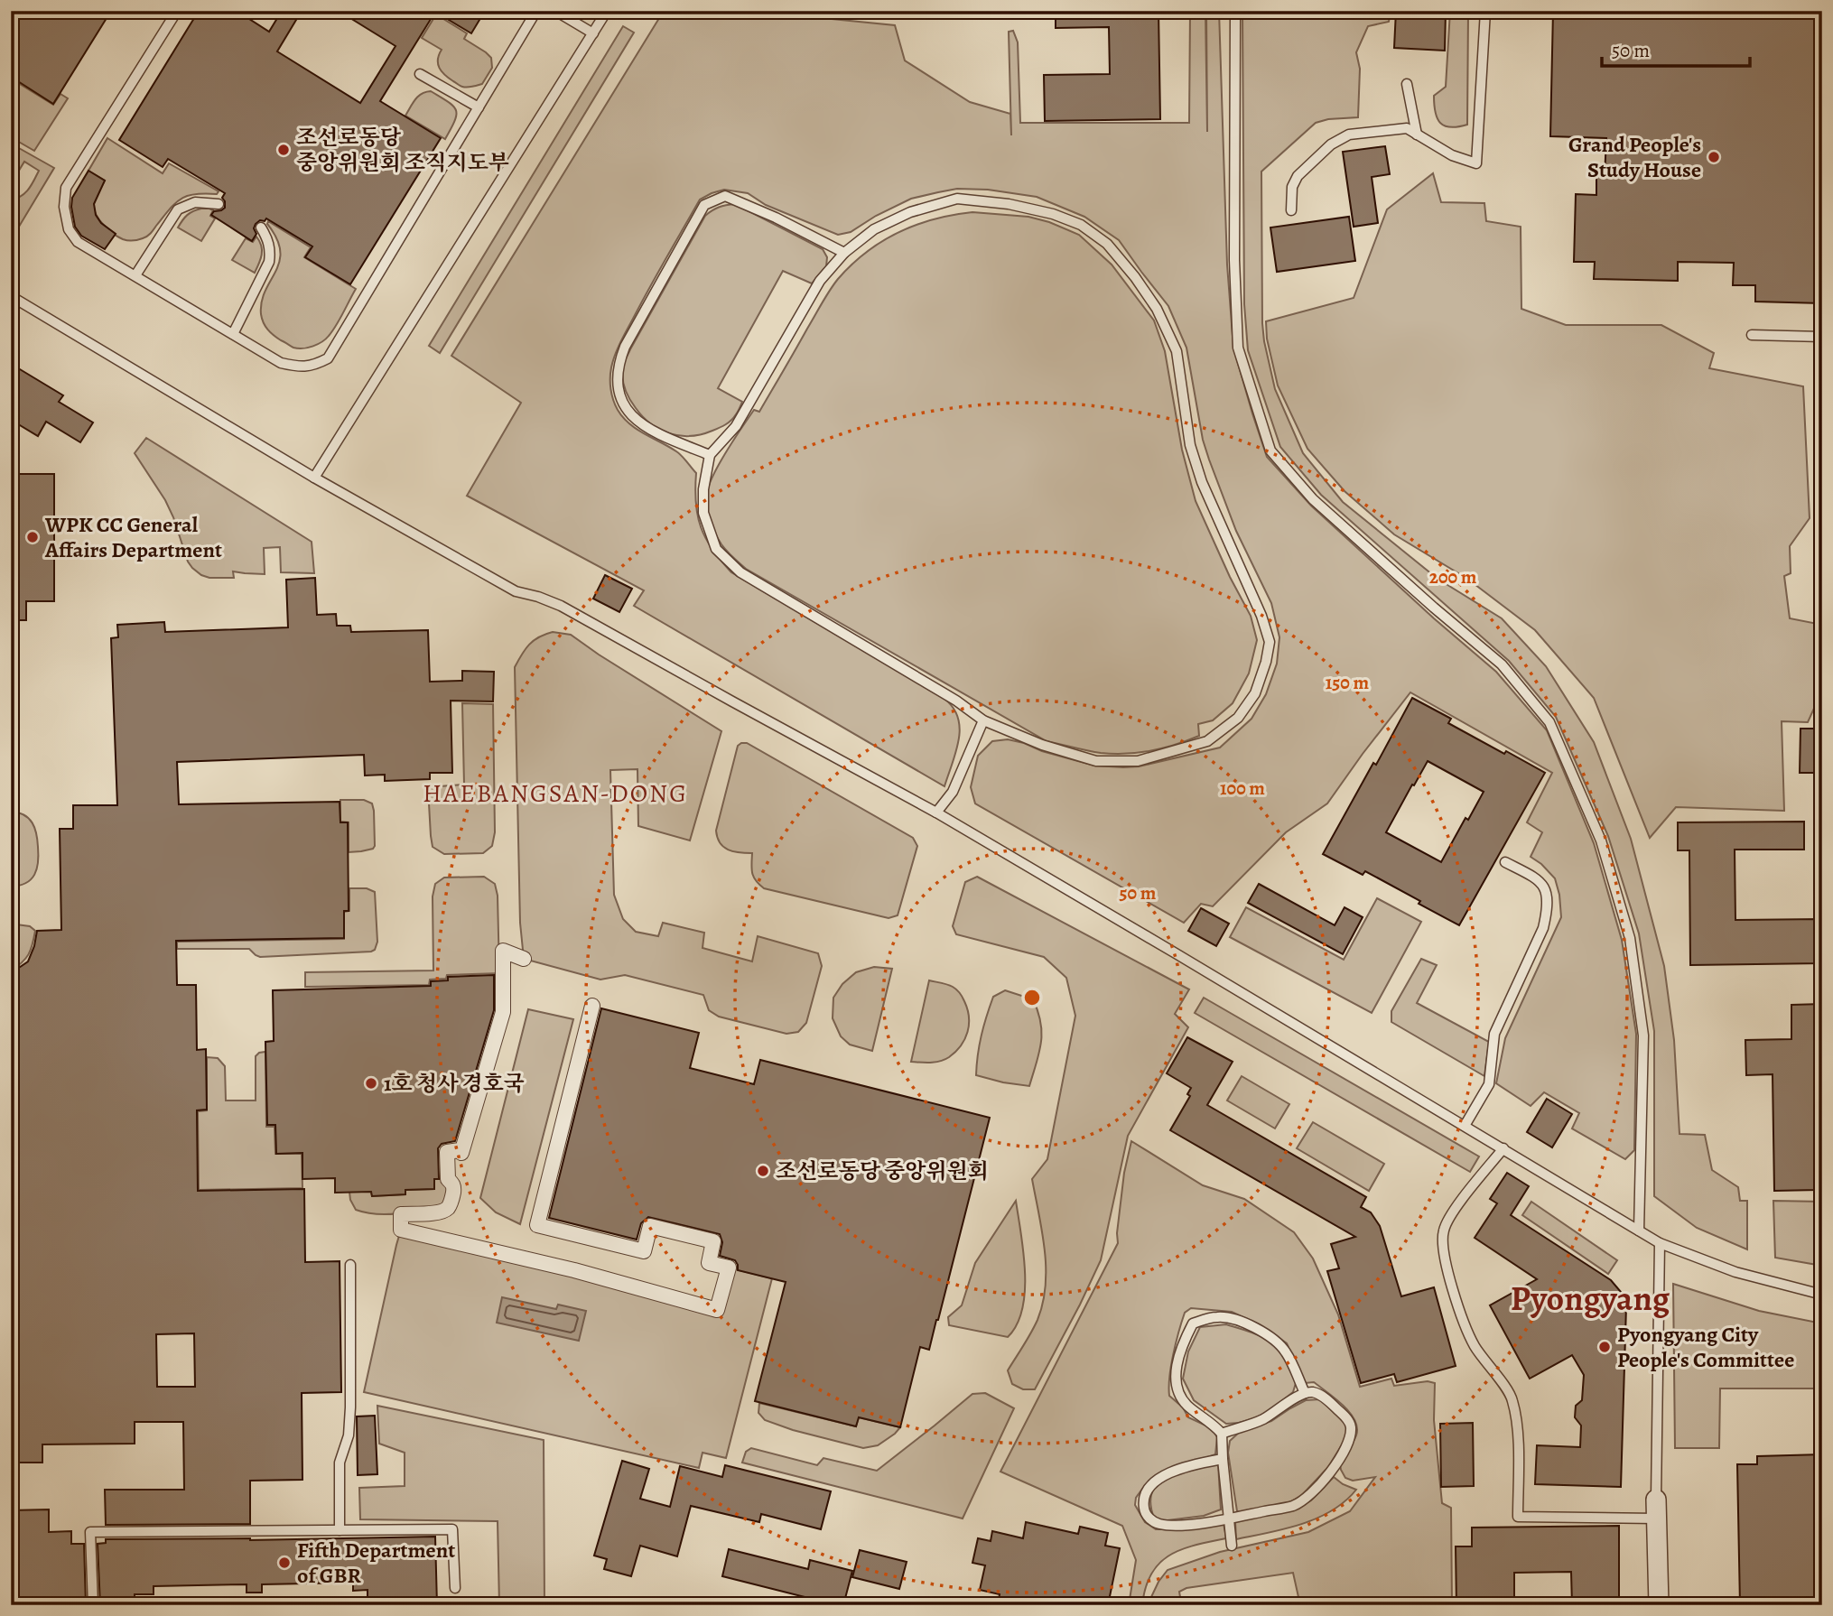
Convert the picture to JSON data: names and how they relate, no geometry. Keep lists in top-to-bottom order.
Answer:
{
  "districts": ["HAEBANGSAN-DONG", "Pyongyang"],
  "places": [
    "조선로동당 중앙위원회 조직지도부",
    "Grand People's Study House",
    "WPK CC General Affairs Department",
    "1호 청사 경호국",
    "조선로동당 중앙위원회",
    "Pyongyang City People's Committee",
    "Fifth Department of GBR"
  ],
  "scale_bar": "50 m",
  "rings": [
    "200 m",
    "150 m",
    "100 m",
    "50 m"
  ]
}
